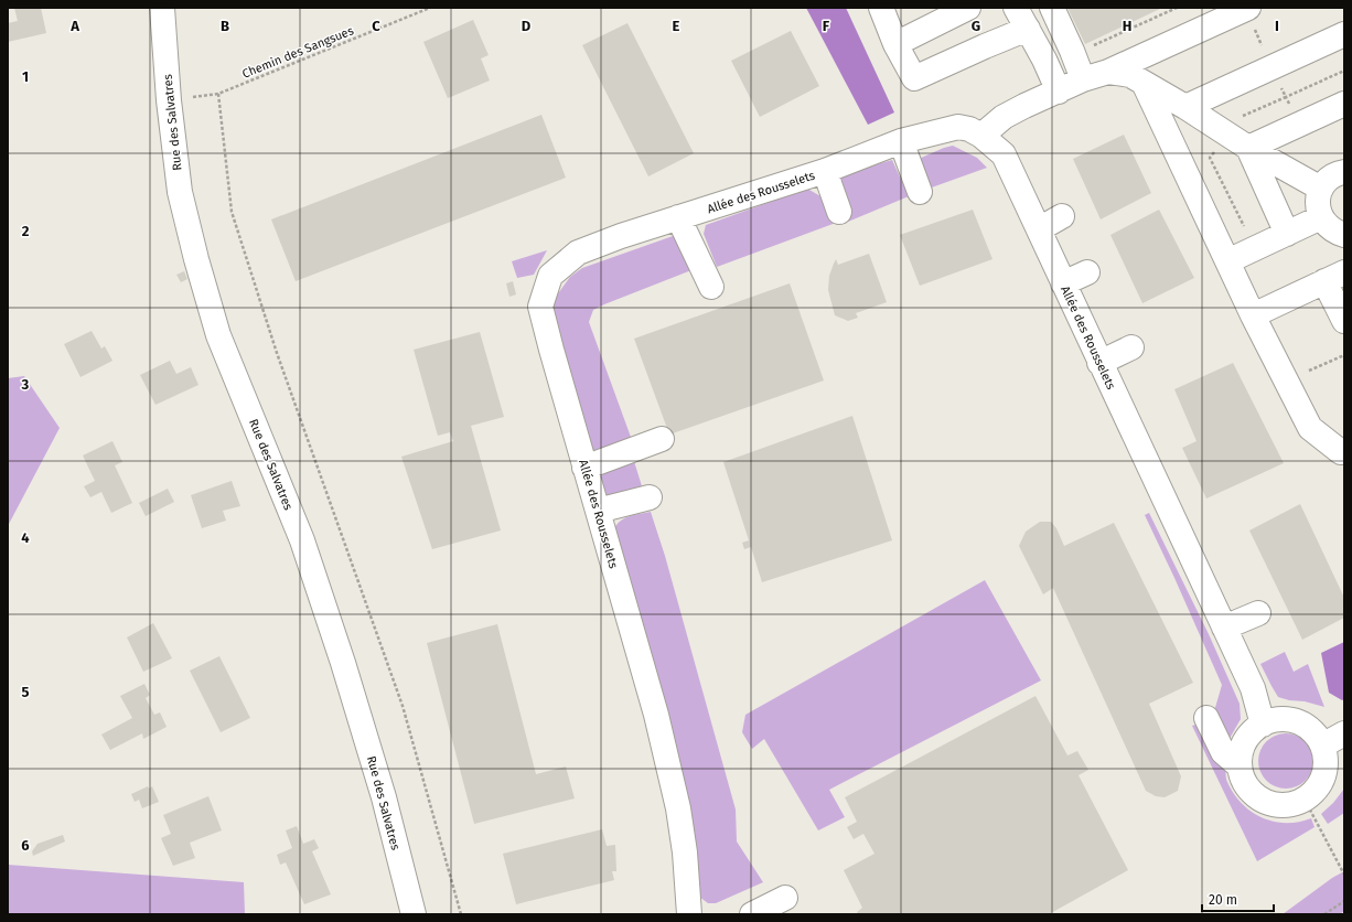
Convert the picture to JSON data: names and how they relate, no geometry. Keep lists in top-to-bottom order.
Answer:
{
  "streets": {
    "street": ["Rue des Salvatres", "Allée des Rousselets"],
    "path": ["Chemin des Sangsues"]
  },
  "crossings": [
    ["Chemin des Sangsues", "Rue des Salvatres"]
  ],
  "scale_bar": "20 m",
  "grid": {
    "columns": [
      "A",
      "B",
      "C",
      "D",
      "E",
      "F",
      "G",
      "H",
      "I"
    ],
    "rows": [
      "1",
      "2",
      "3",
      "4",
      "5",
      "6"
    ]
  }
}
